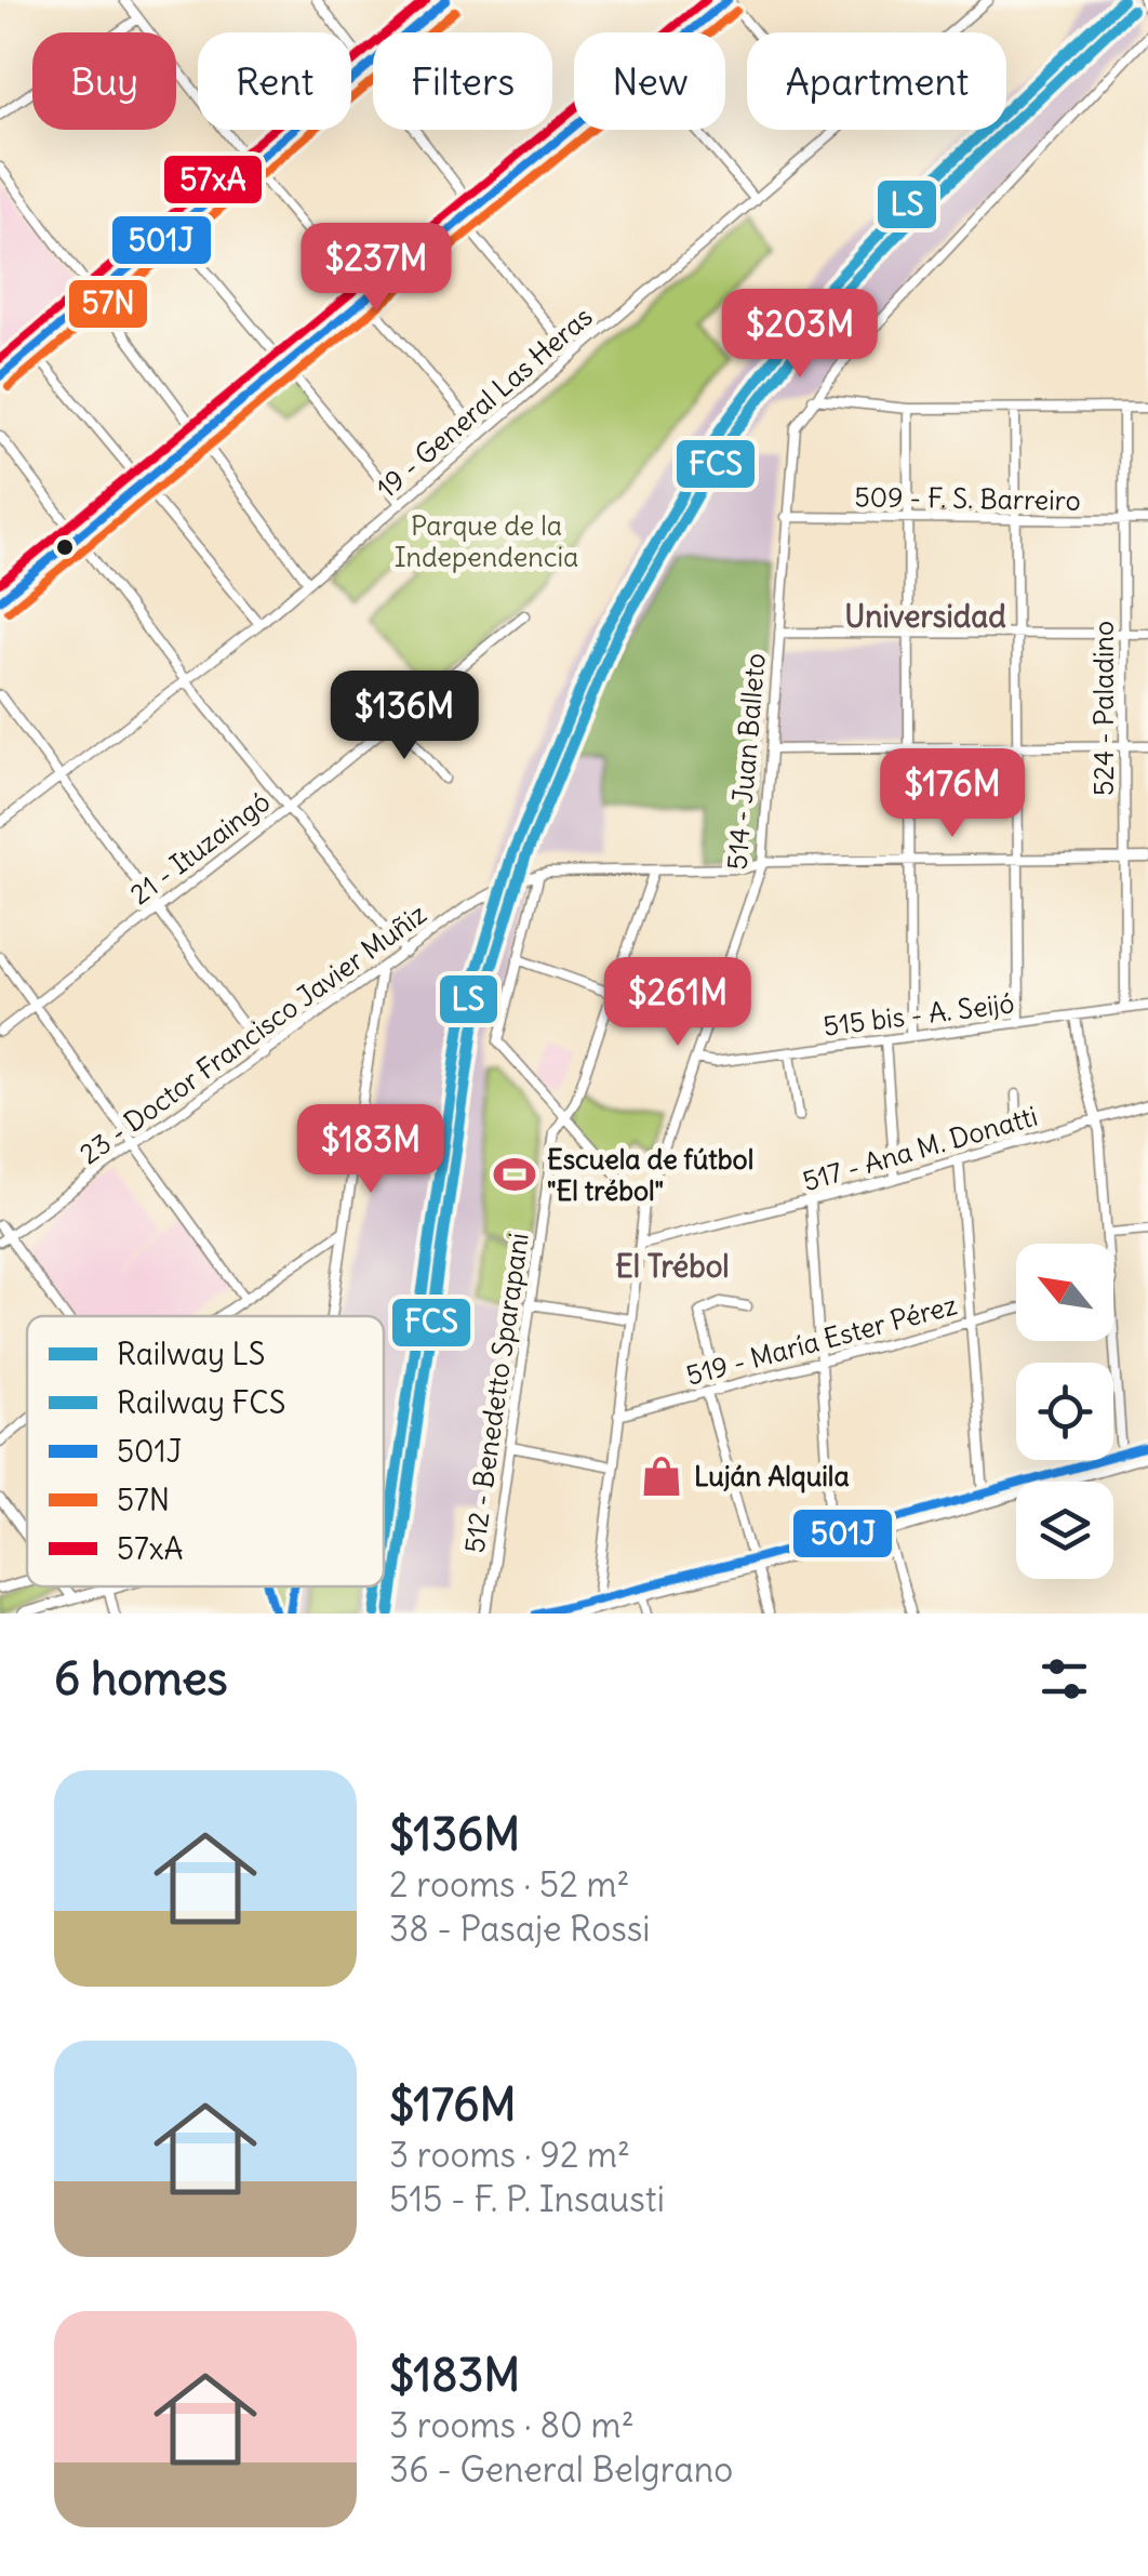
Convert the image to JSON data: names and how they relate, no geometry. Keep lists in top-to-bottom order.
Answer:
{
  "streets": {
    "street": [
      "19 - General Las Heras",
      "509 - F. S. Barreiro",
      "524 - Paladino",
      "514 - Juan Balleto",
      "21 - Ituzaingó",
      "515 bis - A. Seijó",
      "23 - Doctor Francisco Javier Muñiz",
      "517 - Ana M. Donatti",
      "519 - María Ester Pérez",
      "512 - Benedetto Sparapani"
    ]
  },
  "crossings": [
    ["509 - F. S. Barreiro", "524 - Paladino"],
    ["509 - F. S. Barreiro", "514 - Juan Balleto"],
    ["524 - Paladino", "515 bis - A. Seijó"],
    ["514 - Juan Balleto", "515 bis - A. Seijó"],
    ["514 - Juan Balleto", "517 - Ana M. Donatti"],
    ["514 - Juan Balleto", "519 - María Ester Pérez"]
  ],
  "districts": ["Universidad", "El Trébol"],
  "parks": ["Parque de la Independencia"],
  "places": {
    "sports": ["Escuela de fútbol \"El trébol\""],
    "shop": ["Luján Alquila"]
  },
  "lines": [
    "rail line LS",
    "transit line 501J",
    "transit line 57xA",
    "rail line FCS",
    "transit line 57N"
  ],
  "legend": [
    "Railway LS",
    "Railway FCS",
    "501J",
    "57N",
    "57xA"
  ],
  "north": "top left",
  "page": {
    "chip": [
      "Buy",
      "Rent",
      "Filters",
      "New",
      "Apartment"
    ],
    "price": [
      "$237M",
      "$203M",
      "$136M",
      "$176M",
      "$261M",
      "$183M"
    ],
    "heading": "6 homes",
    "list": [
      {
        "name": "$136M",
        "note": "2 rooms · 52 m² · 38 - Pasaje Rossi"
      },
      {
        "name": "$176M",
        "note": "3 rooms · 92 m² · 515 - F. P. Insausti"
      },
      {
        "name": "$183M",
        "note": "3 rooms · 80 m² · 36 - General Belgrano"
      }
    ]
  }
}
